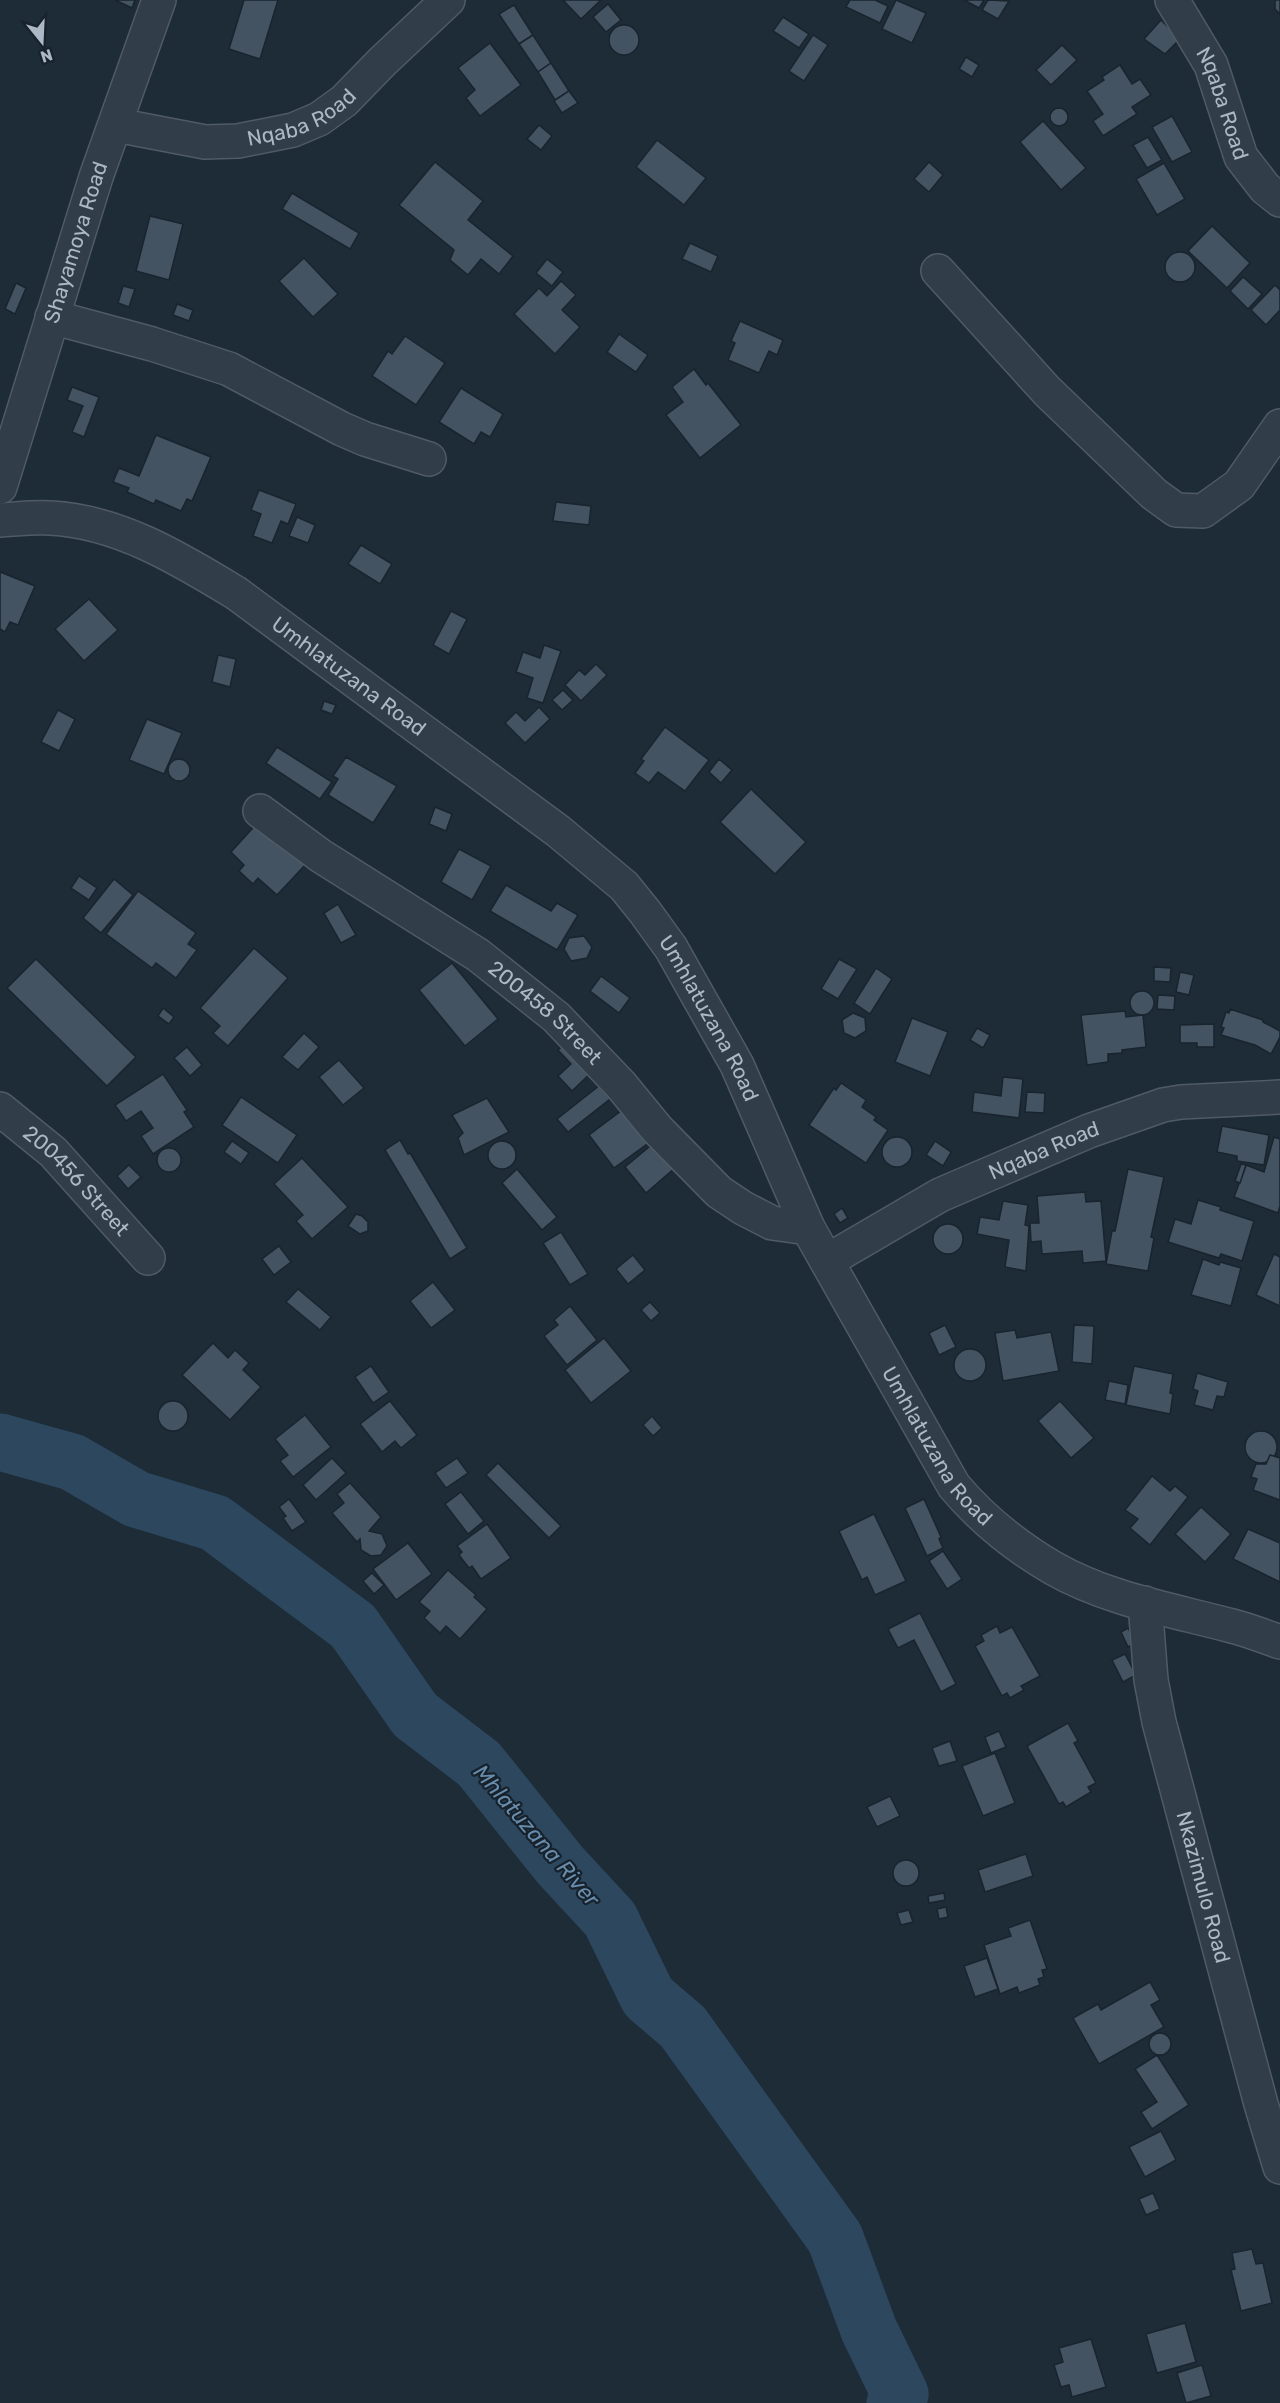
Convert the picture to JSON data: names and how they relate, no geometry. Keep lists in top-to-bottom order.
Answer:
{
  "streets": {
    "street": [
      "Nqaba Road",
      "Shayamoya Road",
      "Umhlatuzana Road",
      "200458 Street",
      "200456 Street",
      "Nkazimulo Road"
    ]
  },
  "crossings": [
    ["Nqaba Road", "Shayamoya Road"],
    ["Nqaba Road", "Umhlatuzana Road"],
    ["Umhlatuzana Road", "200458 Street"],
    ["Umhlatuzana Road", "Nkazimulo Road"]
  ],
  "water": ["Mhlatuzana River"],
  "north": "bottom"
}
